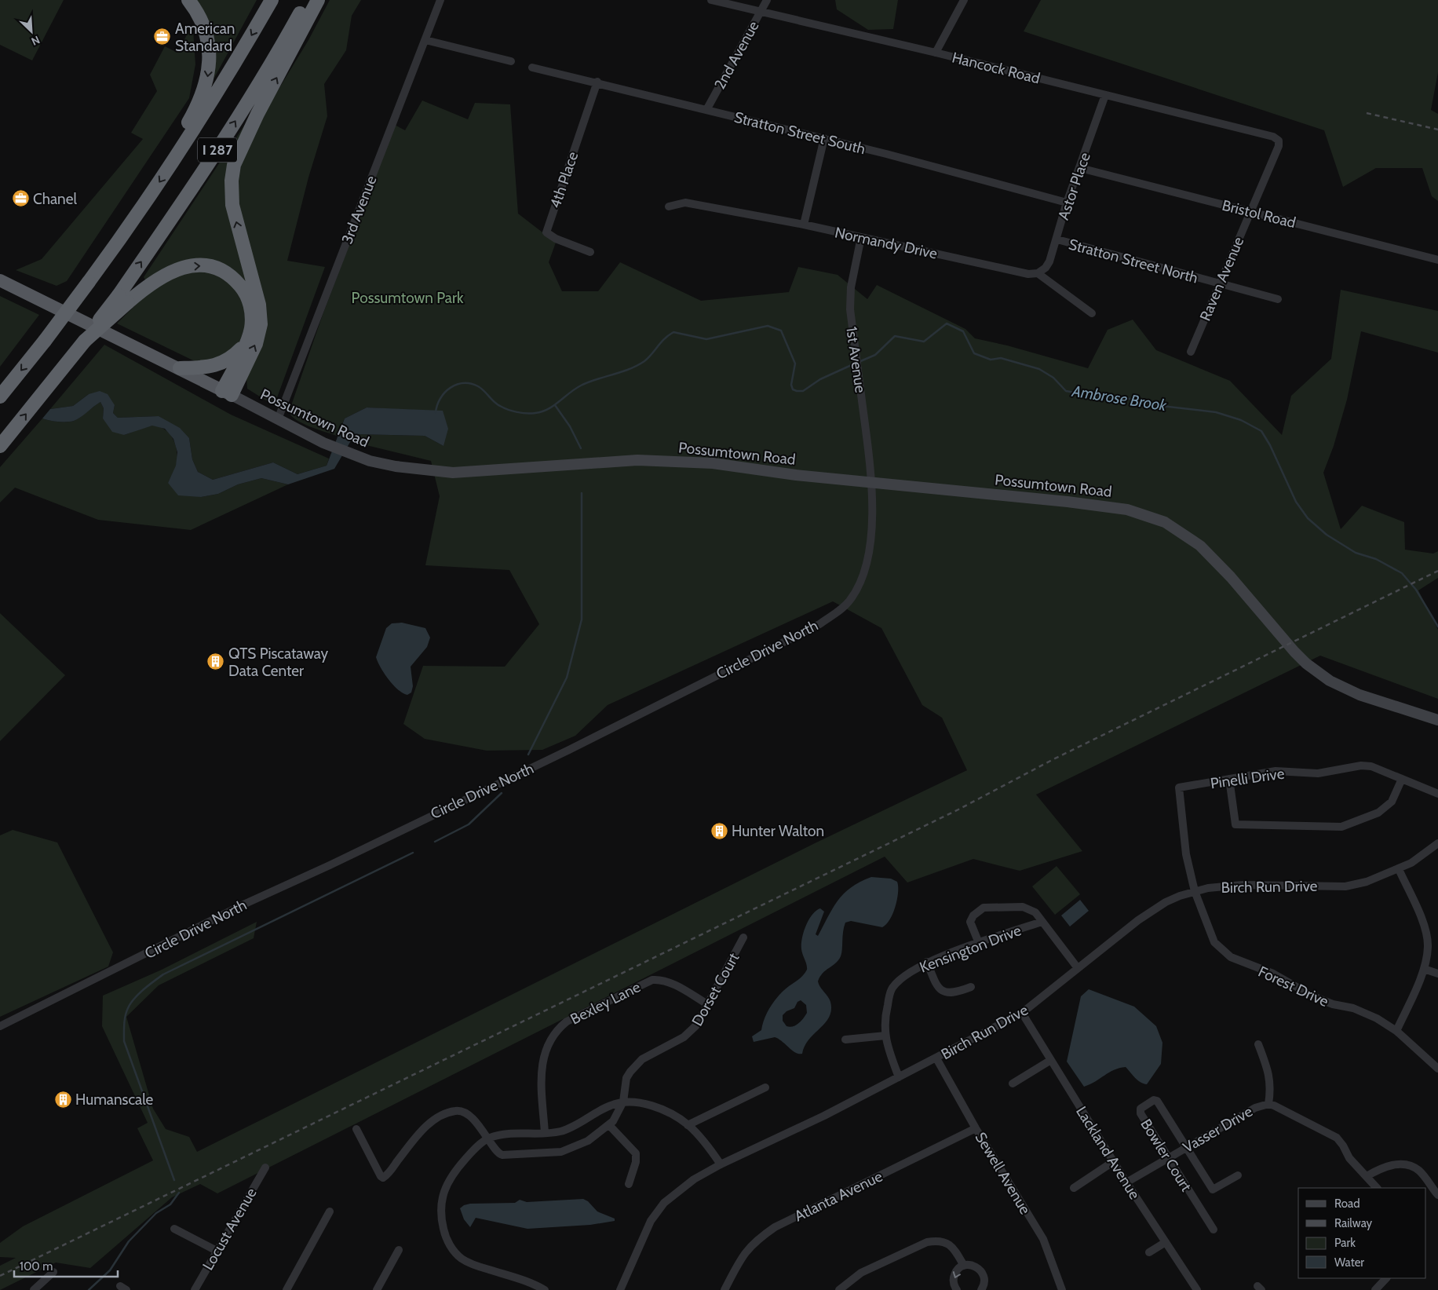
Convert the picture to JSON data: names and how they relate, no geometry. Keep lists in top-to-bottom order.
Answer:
{
  "streets": {
    "highway": ["I 287", "Possumtown Road"],
    "street": [
      "2nd Avenue",
      "Hancock Road",
      "Stratton Street South",
      "4th Place",
      "Astor Place",
      "3rd Avenue",
      "Bristol Road",
      "Normandy Drive",
      "Stratton Street North",
      "Raven Avenue",
      "1st Avenue",
      "Circle Drive North",
      "Pinelli Drive",
      "Birch Run Drive",
      "Kensington Drive",
      "Forest Drive",
      "Dorset Court",
      "Bexley Lane",
      "Vasser Drive",
      "Lackland Avenue",
      "Bowler Court",
      "Sewell Avenue",
      "Atlanta Avenue",
      "Locust Avenue"
    ]
  },
  "crossings": [
    ["2nd Avenue", "Hancock Road"],
    ["2nd Avenue", "Stratton Street South"],
    ["Hancock Road", "Astor Place"],
    ["Hancock Road", "Raven Avenue"],
    ["Stratton Street South", "4th Place"],
    ["Stratton Street South", "Astor Place"],
    ["Astor Place", "Bristol Road"],
    ["Astor Place", "Normandy Drive"],
    ["Astor Place", "Stratton Street North"],
    ["3rd Avenue", "Possumtown Road"],
    ["Bristol Road", "Raven Avenue"],
    ["Normandy Drive", "1st Avenue"],
    ["Stratton Street North", "Raven Avenue"],
    ["1st Avenue", "Possumtown Road"],
    ["1st Avenue", "Circle Drive North"],
    ["Possumtown Road", "Circle Drive North"],
    ["Pinelli Drive", "Birch Run Drive"],
    ["Pinelli Drive", "Forest Drive"],
    ["Birch Run Drive", "Kensington Drive"],
    ["Birch Run Drive", "Forest Drive"],
    ["Birch Run Drive", "Lackland Avenue"],
    ["Birch Run Drive", "Sewell Avenue"],
    ["Dorset Court", "Bexley Lane"],
    ["Vasser Drive", "Lackland Avenue"],
    ["Vasser Drive", "Bowler Court"],
    ["Sewell Avenue", "Atlanta Avenue"]
  ],
  "water": ["Ambrose Brook"],
  "parks": ["Possumtown Park"],
  "places": {
    "office": ["American Standard", "Chanel"],
    "building": ["QTS Piscataway Data Center", "Hunter Walton", "Humanscale"]
  },
  "legend": [
    "Road",
    "Railway",
    "Park",
    "Water"
  ],
  "scale_bar": "100 m",
  "north": "bottom right"
}
